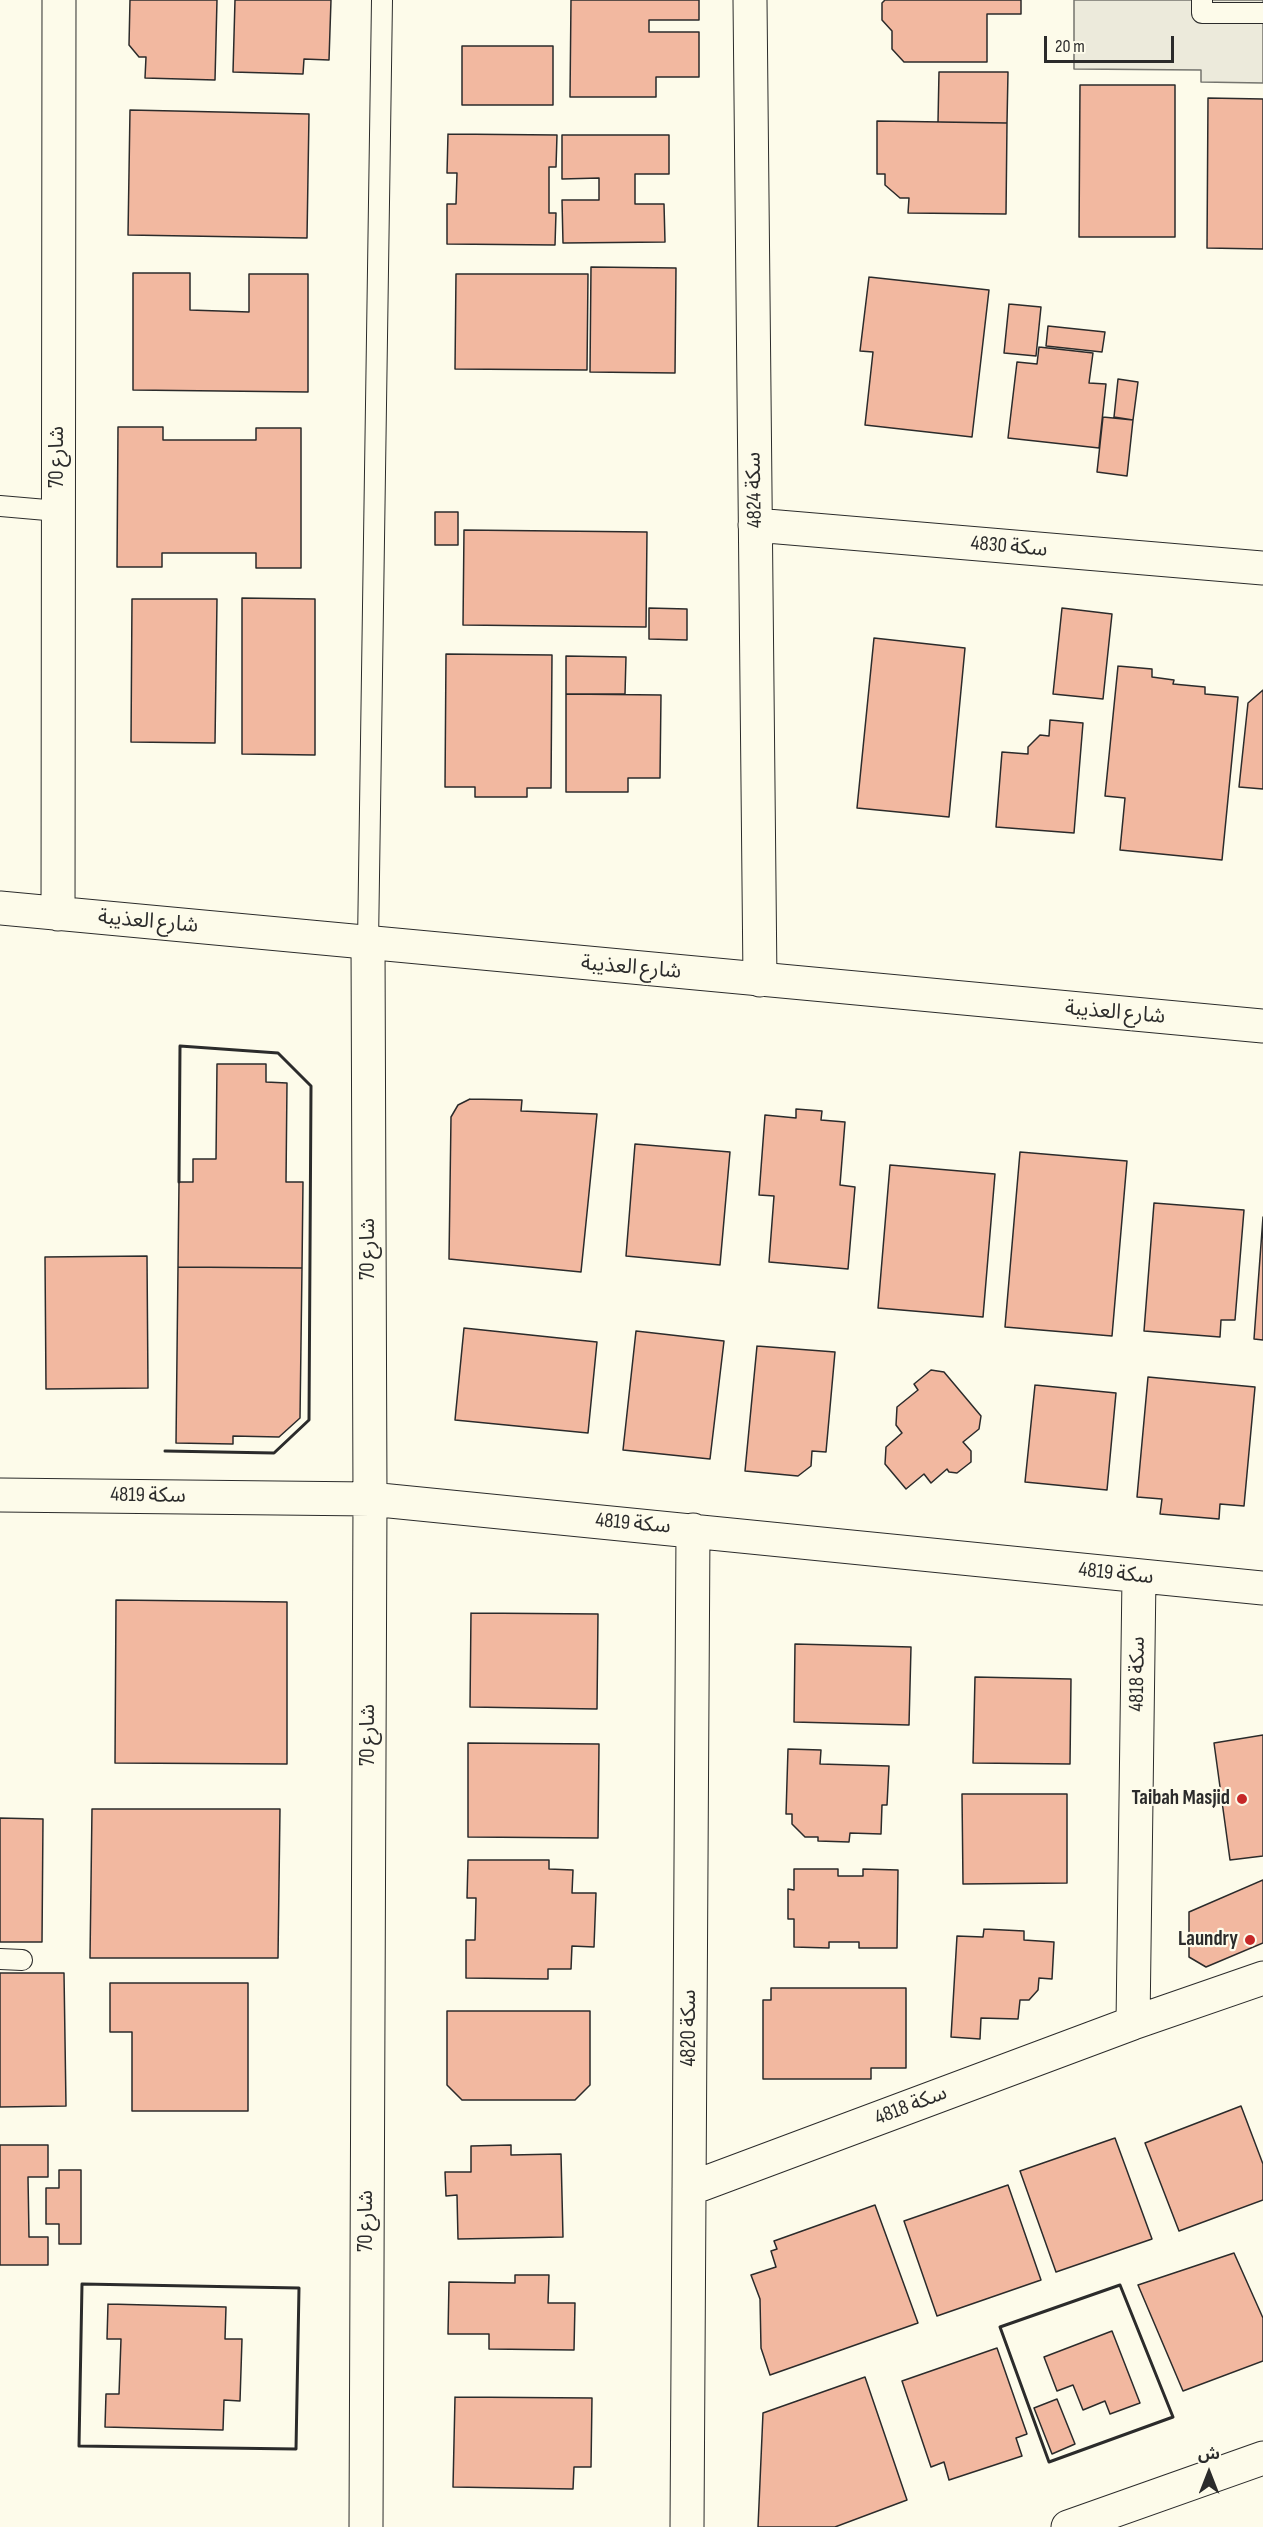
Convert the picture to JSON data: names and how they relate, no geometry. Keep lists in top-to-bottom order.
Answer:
{
  "streets": {
    "street": [
      "شارع 70",
      "سكة 4824",
      "سكة 4830",
      "شارع العذيبة",
      "سكة 4819",
      "سكة 4818",
      "سكة 4820"
    ]
  },
  "crossings": [
    ["شارع 70", "شارع العذيبة"],
    ["شارع 70", "سكة 4819"],
    ["سكة 4824", "سكة 4830"],
    ["سكة 4824", "شارع العذيبة"],
    ["سكة 4819", "سكة 4818"],
    ["سكة 4819", "سكة 4820"],
    ["سكة 4818", "سكة 4820"]
  ],
  "places": ["Taibah Masjid", "Laundry"],
  "scale_bar": "20 m",
  "north": "top"
}
